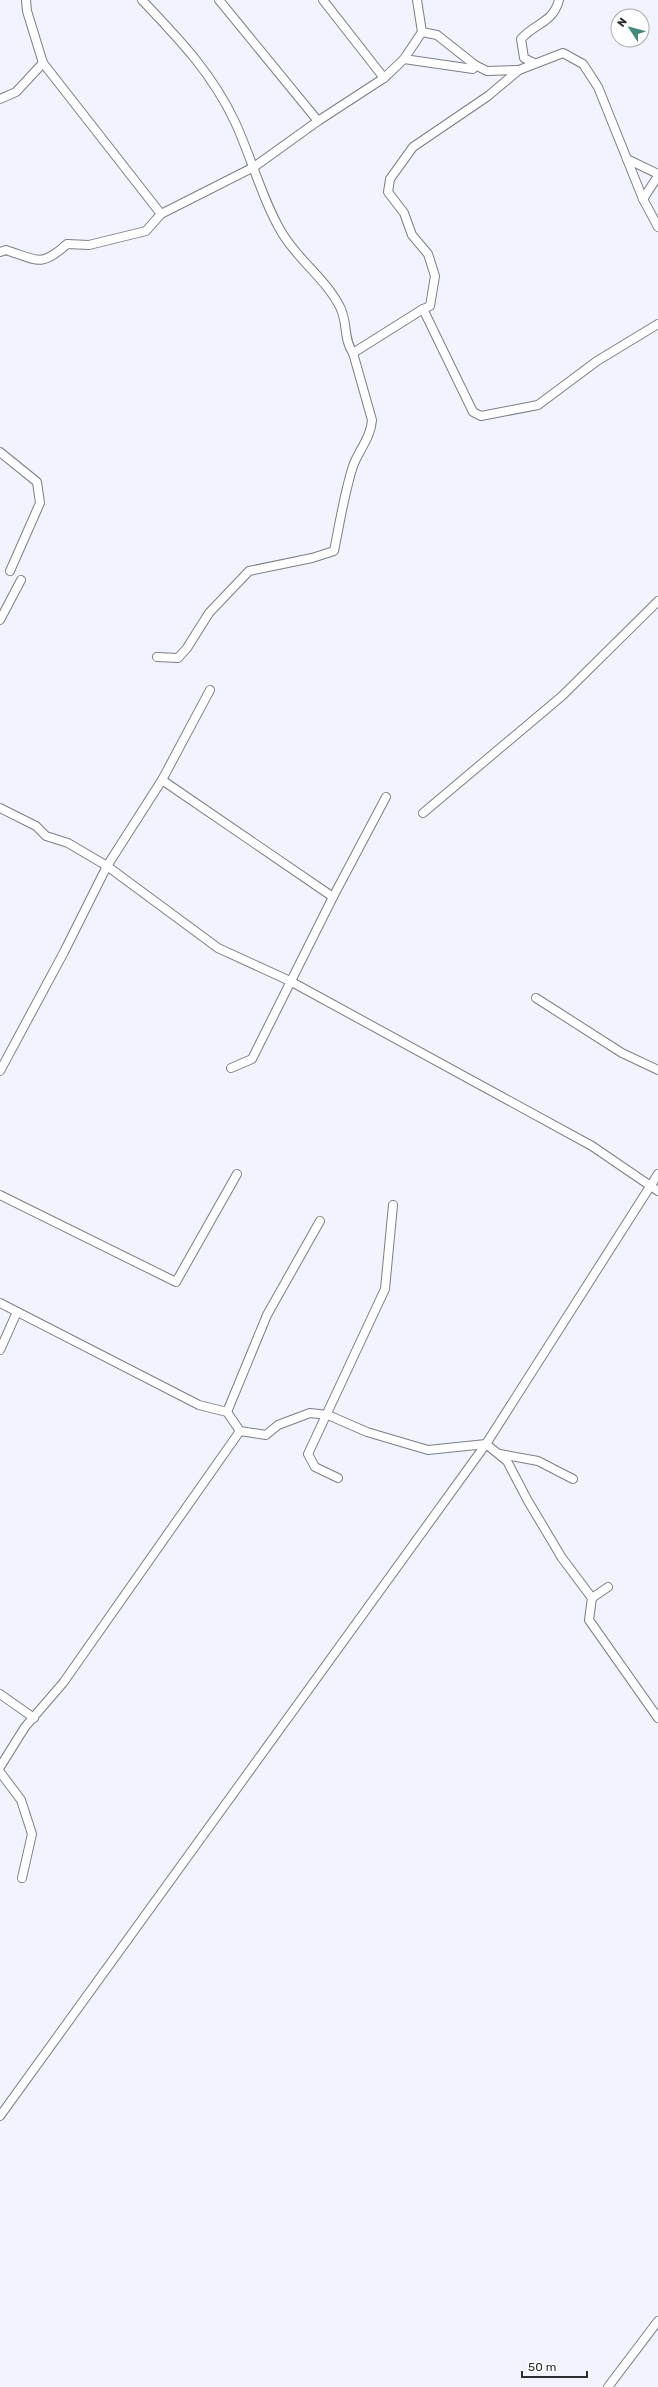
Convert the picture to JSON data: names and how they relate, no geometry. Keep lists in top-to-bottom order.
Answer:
{
  "scale_bar": "50 m",
  "north": "top left"
}
